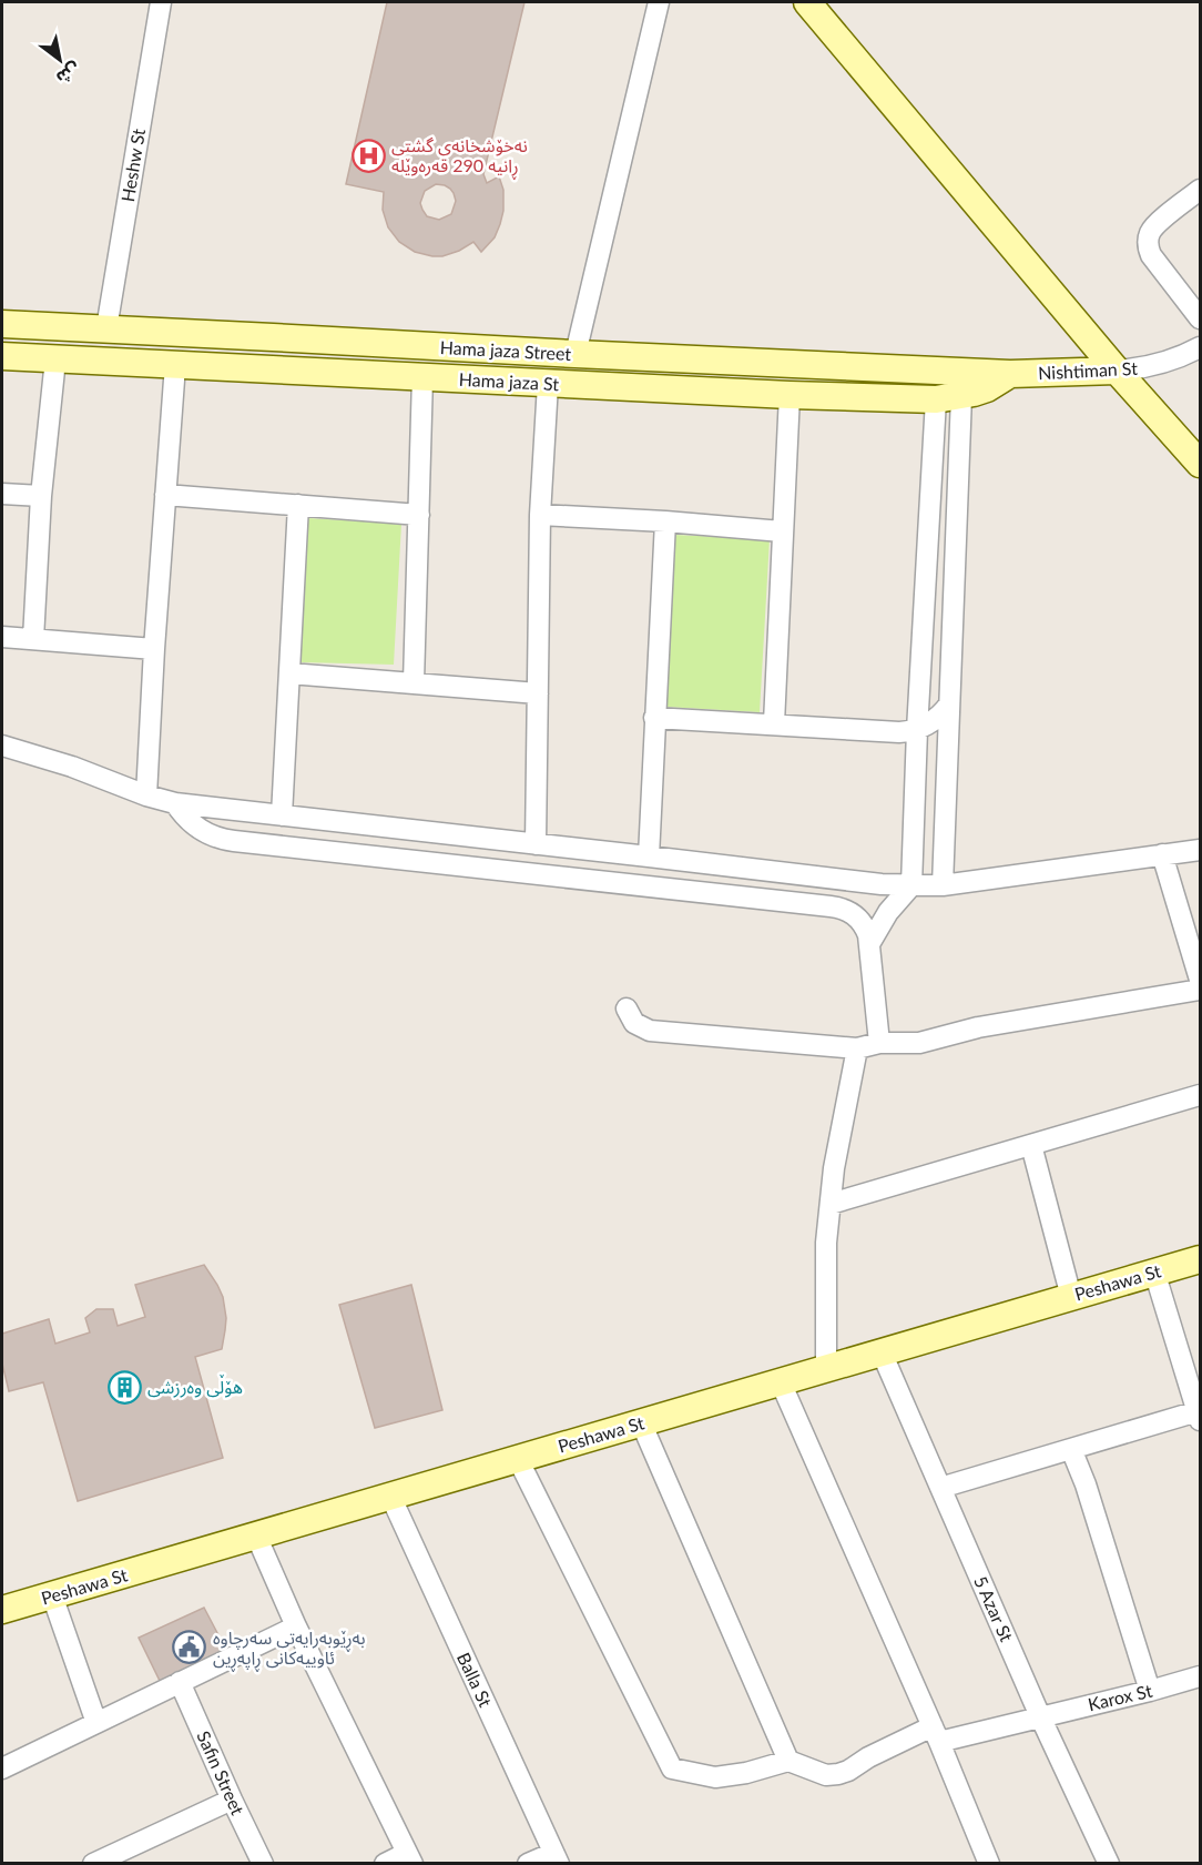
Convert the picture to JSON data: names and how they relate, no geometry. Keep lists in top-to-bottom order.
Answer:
{
  "streets": {
    "street": [
      "Heshw St",
      "Hama jaza Street",
      "Nishtiman St",
      "Hama jaza St",
      "Peshawa St",
      "5 Azar St",
      "Balla St",
      "Karox St",
      "Safin Street"
    ]
  },
  "crossings": [
    ["Heshw St", "Hama jaza Street"],
    ["Hama jaza Street", "Nishtiman St"],
    ["Hama jaza Street", "Hama jaza St"],
    ["Nishtiman St", "Hama jaza St"],
    ["Peshawa St", "5 Azar St"],
    ["Peshawa St", "Balla St"],
    ["5 Azar St", "Karox St"]
  ],
  "places": {
    "hospital": ["نەخۆشخانەی گشتی ڕانیە 290 قەرەوێلە"],
    "building": ["هۆڵی وەرزشی"],
    "public building": ["بەڕێوبەرایەتی سەرچاوە ئاوییەکانی ڕاپەڕین"]
  },
  "north": "bottom right"
}
